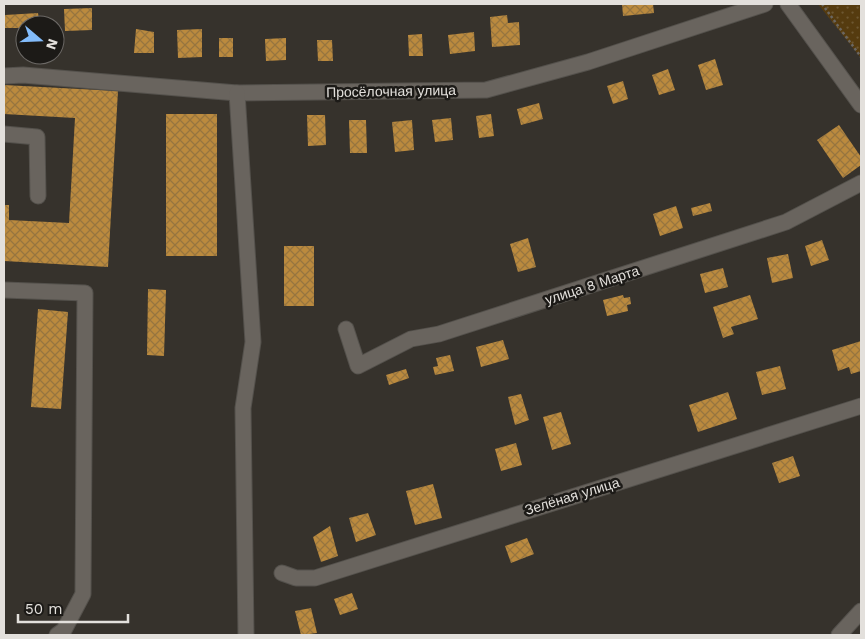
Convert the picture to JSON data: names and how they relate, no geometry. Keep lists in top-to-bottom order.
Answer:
{
  "streets": {
    "street": ["Просёлочная улица", "улица 8 Марта", "Зелёная улица"]
  },
  "scale_bar": "50 m",
  "north": "right"
}
